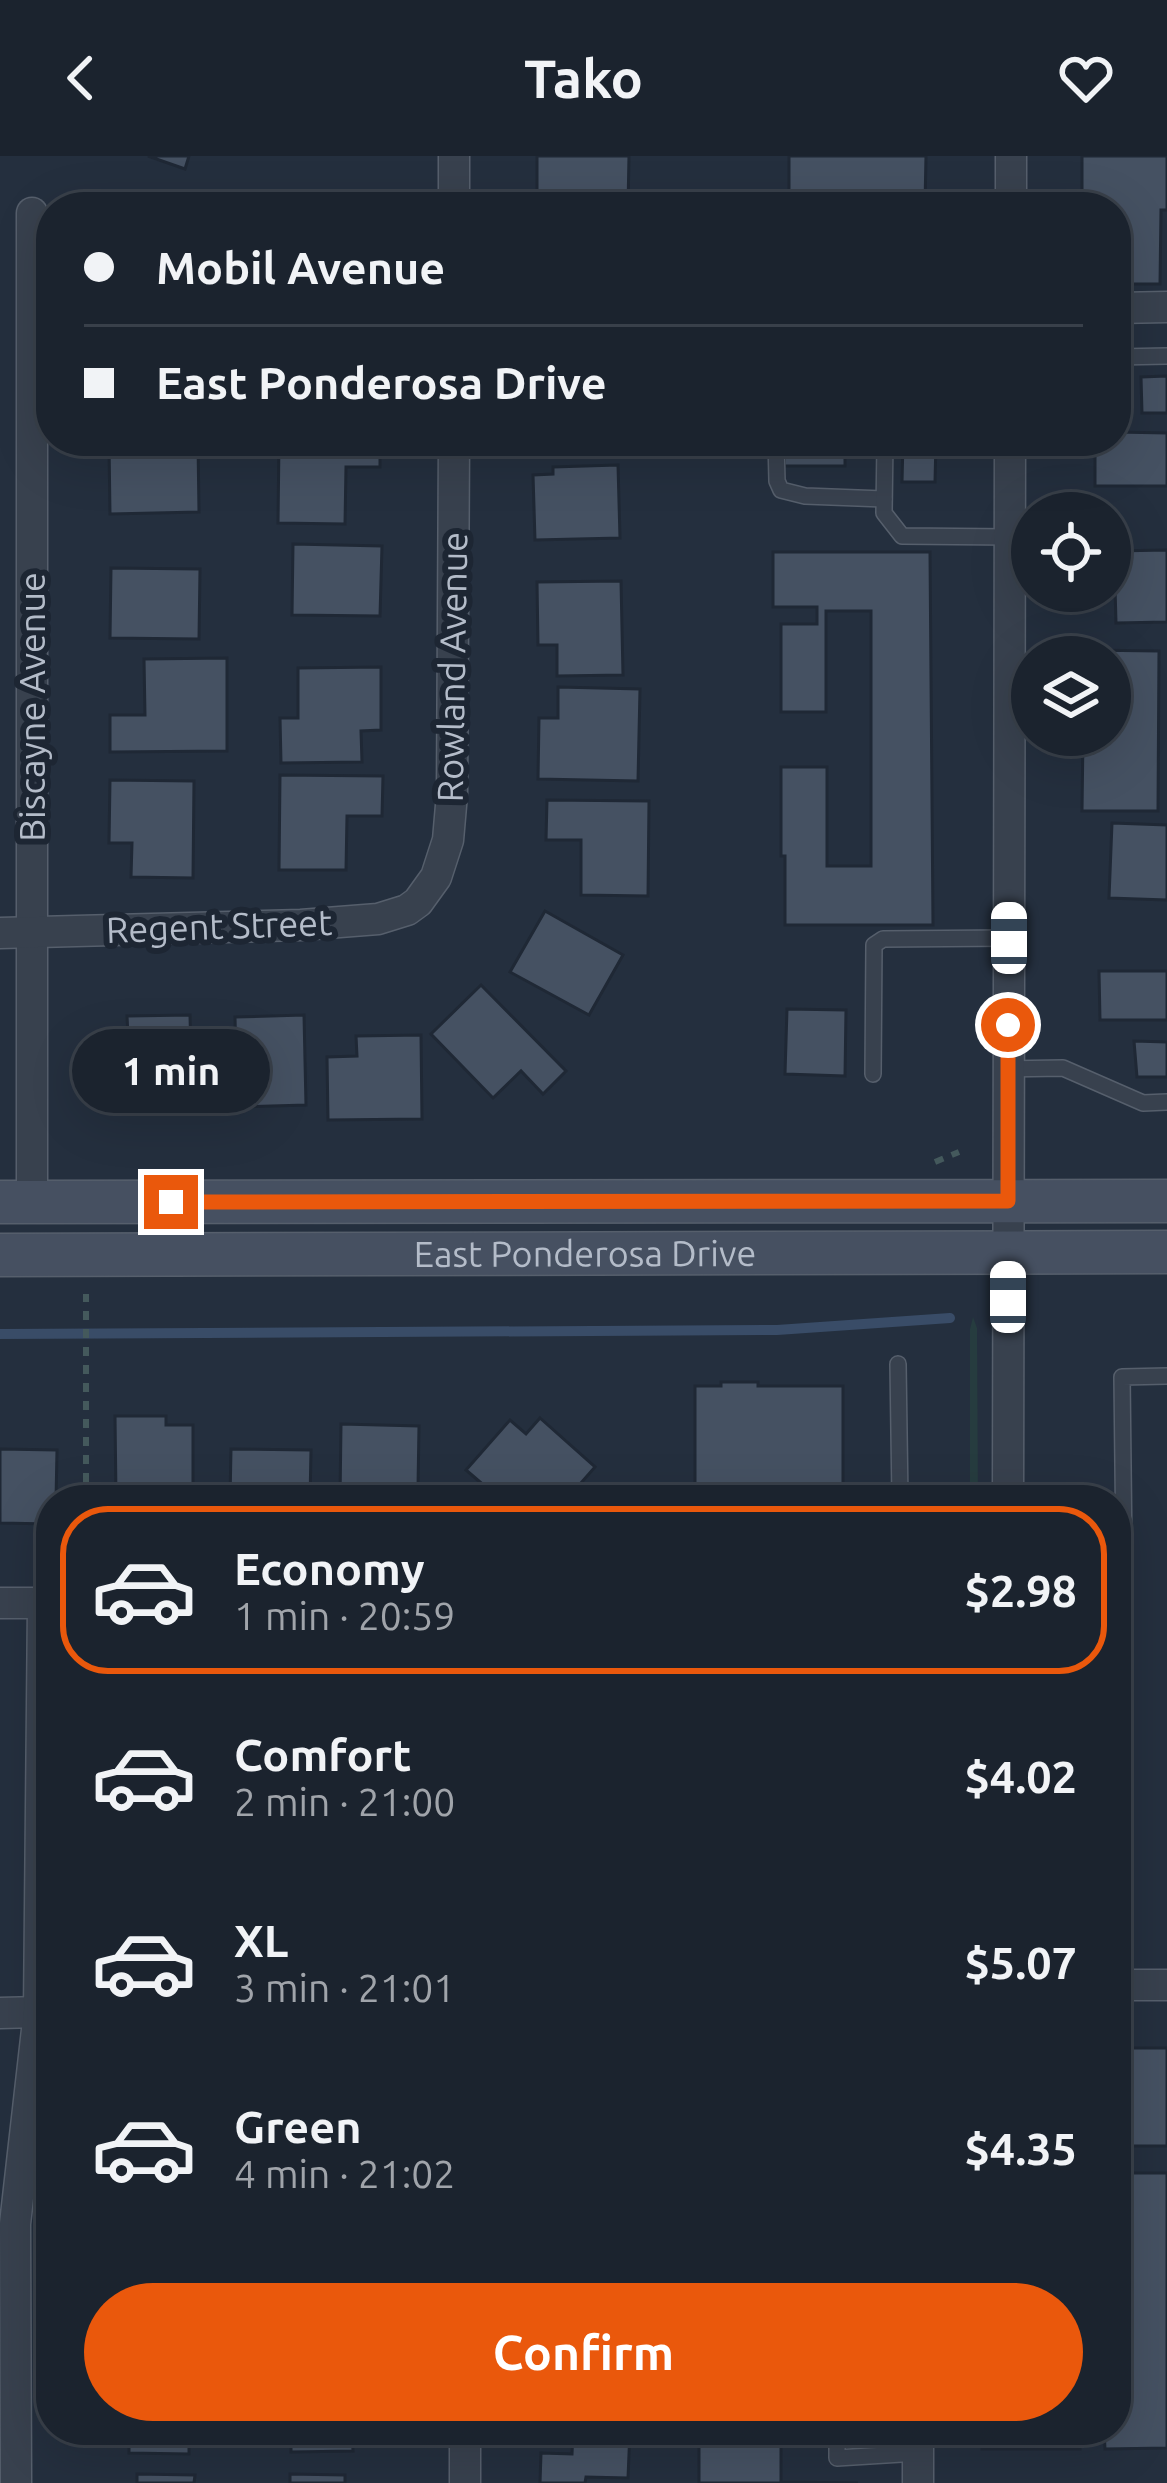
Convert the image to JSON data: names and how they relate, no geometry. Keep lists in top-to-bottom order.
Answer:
{
  "streets": {
    "main road": ["East Ponderosa Drive"],
    "street": ["Rowland Avenue", "Biscayne Avenue", "Regent Street"]
  },
  "crossings": [
    ["Rowland Avenue", "Regent Street"],
    ["Biscayne Avenue", "Regent Street"],
    ["Biscayne Avenue", "East Ponderosa Drive"]
  ],
  "page": {
    "header": "Tako",
    "banner": ["Mobil Avenue", "East Ponderosa Drive"],
    "bubble": "1 min",
    "list": [
      {
        "name": "Economy",
        "note": "1 min · 20:59",
        "value": "$2.98"
      },
      {
        "name": "Comfort",
        "note": "2 min · 21:00",
        "value": "$4.02"
      },
      {
        "name": "XL",
        "note": "3 min · 21:01",
        "value": "$5.07"
      },
      {
        "name": "Green",
        "note": "4 min · 21:02",
        "value": "$4.35"
      }
    ],
    "buttons": "Confirm"
  }
}
